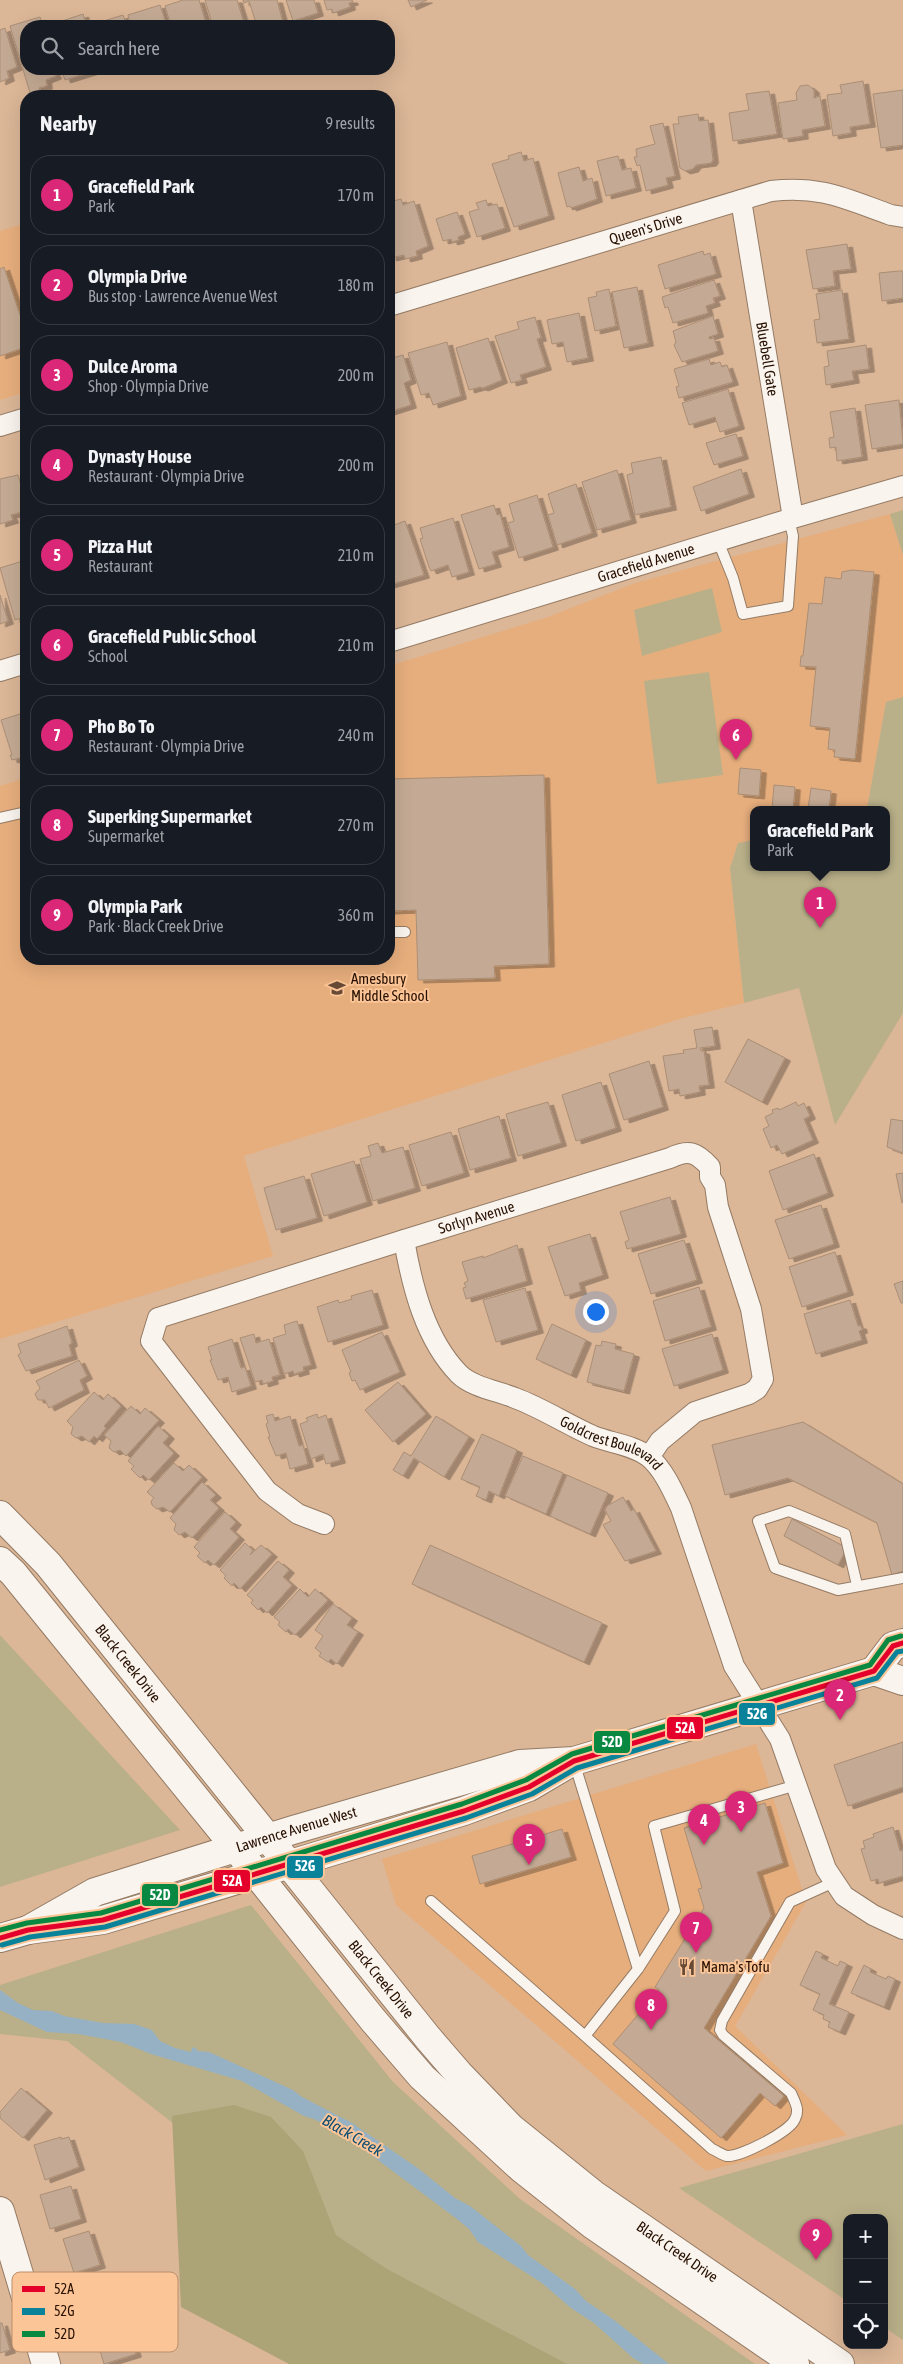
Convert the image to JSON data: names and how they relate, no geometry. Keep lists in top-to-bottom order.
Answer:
{
  "streets": {
    "main road": ["Black Creek Drive", "Lawrence Avenue West"],
    "street": [
      "Queen's Drive",
      "Bluebell Gate",
      "Gracefield Avenue",
      "Sorlyn Avenue",
      "Goldcrest Boulevard"
    ]
  },
  "crossings": [
    ["Queen's Drive", "Bluebell Gate"],
    ["Bluebell Gate", "Gracefield Avenue"],
    ["Sorlyn Avenue", "Goldcrest Boulevard"],
    ["Goldcrest Boulevard", "Lawrence Avenue West"],
    ["Black Creek Drive", "Lawrence Avenue West"]
  ],
  "water": ["Black Creek"],
  "places": {
    "school or university": ["Amesbury Middle School"],
    "restaurant": ["Mama's Tofu"]
  },
  "lines": ["transit line 52D", "transit line 52A", "transit line 52G"],
  "legend": ["52A", "52G", "52D"],
  "page": {
    "search": "Search here",
    "heading": ["Nearby", "9 results"],
    "list": [
      {
        "mark": "1",
        "name": "Gracefield Park",
        "note": "Park",
        "value": "170 m"
      },
      {
        "mark": "2",
        "name": "Olympia Drive",
        "note": "Bus stop · Lawrence Avenue West",
        "value": "180 m"
      },
      {
        "mark": "3",
        "name": "Dulce Aroma",
        "note": "Shop · Olympia Drive",
        "value": "200 m"
      },
      {
        "mark": "4",
        "name": "Dynasty House",
        "note": "Restaurant · Olympia Drive",
        "value": "200 m"
      },
      {
        "mark": "5",
        "name": "Pizza Hut",
        "note": "Restaurant",
        "value": "210 m"
      },
      {
        "mark": "6",
        "name": "Gracefield Public School",
        "note": "School",
        "value": "210 m"
      },
      {
        "mark": "7",
        "name": "Pho Bo To",
        "note": "Restaurant · Olympia Drive",
        "value": "240 m"
      },
      {
        "mark": "8",
        "name": "Superking Supermarket",
        "note": "Supermarket",
        "value": "270 m"
      },
      {
        "mark": "9",
        "name": "Olympia Park",
        "note": "Park · Black Creek Drive",
        "value": "360 m"
      }
    ],
    "pins": [
      "6",
      "1",
      "2",
      "3",
      "4",
      "5",
      "7",
      "8",
      "9"
    ],
    "popup": ["Gracefield Park", "Park"],
    "map_buttons": ["+", "−"]
  }
}
